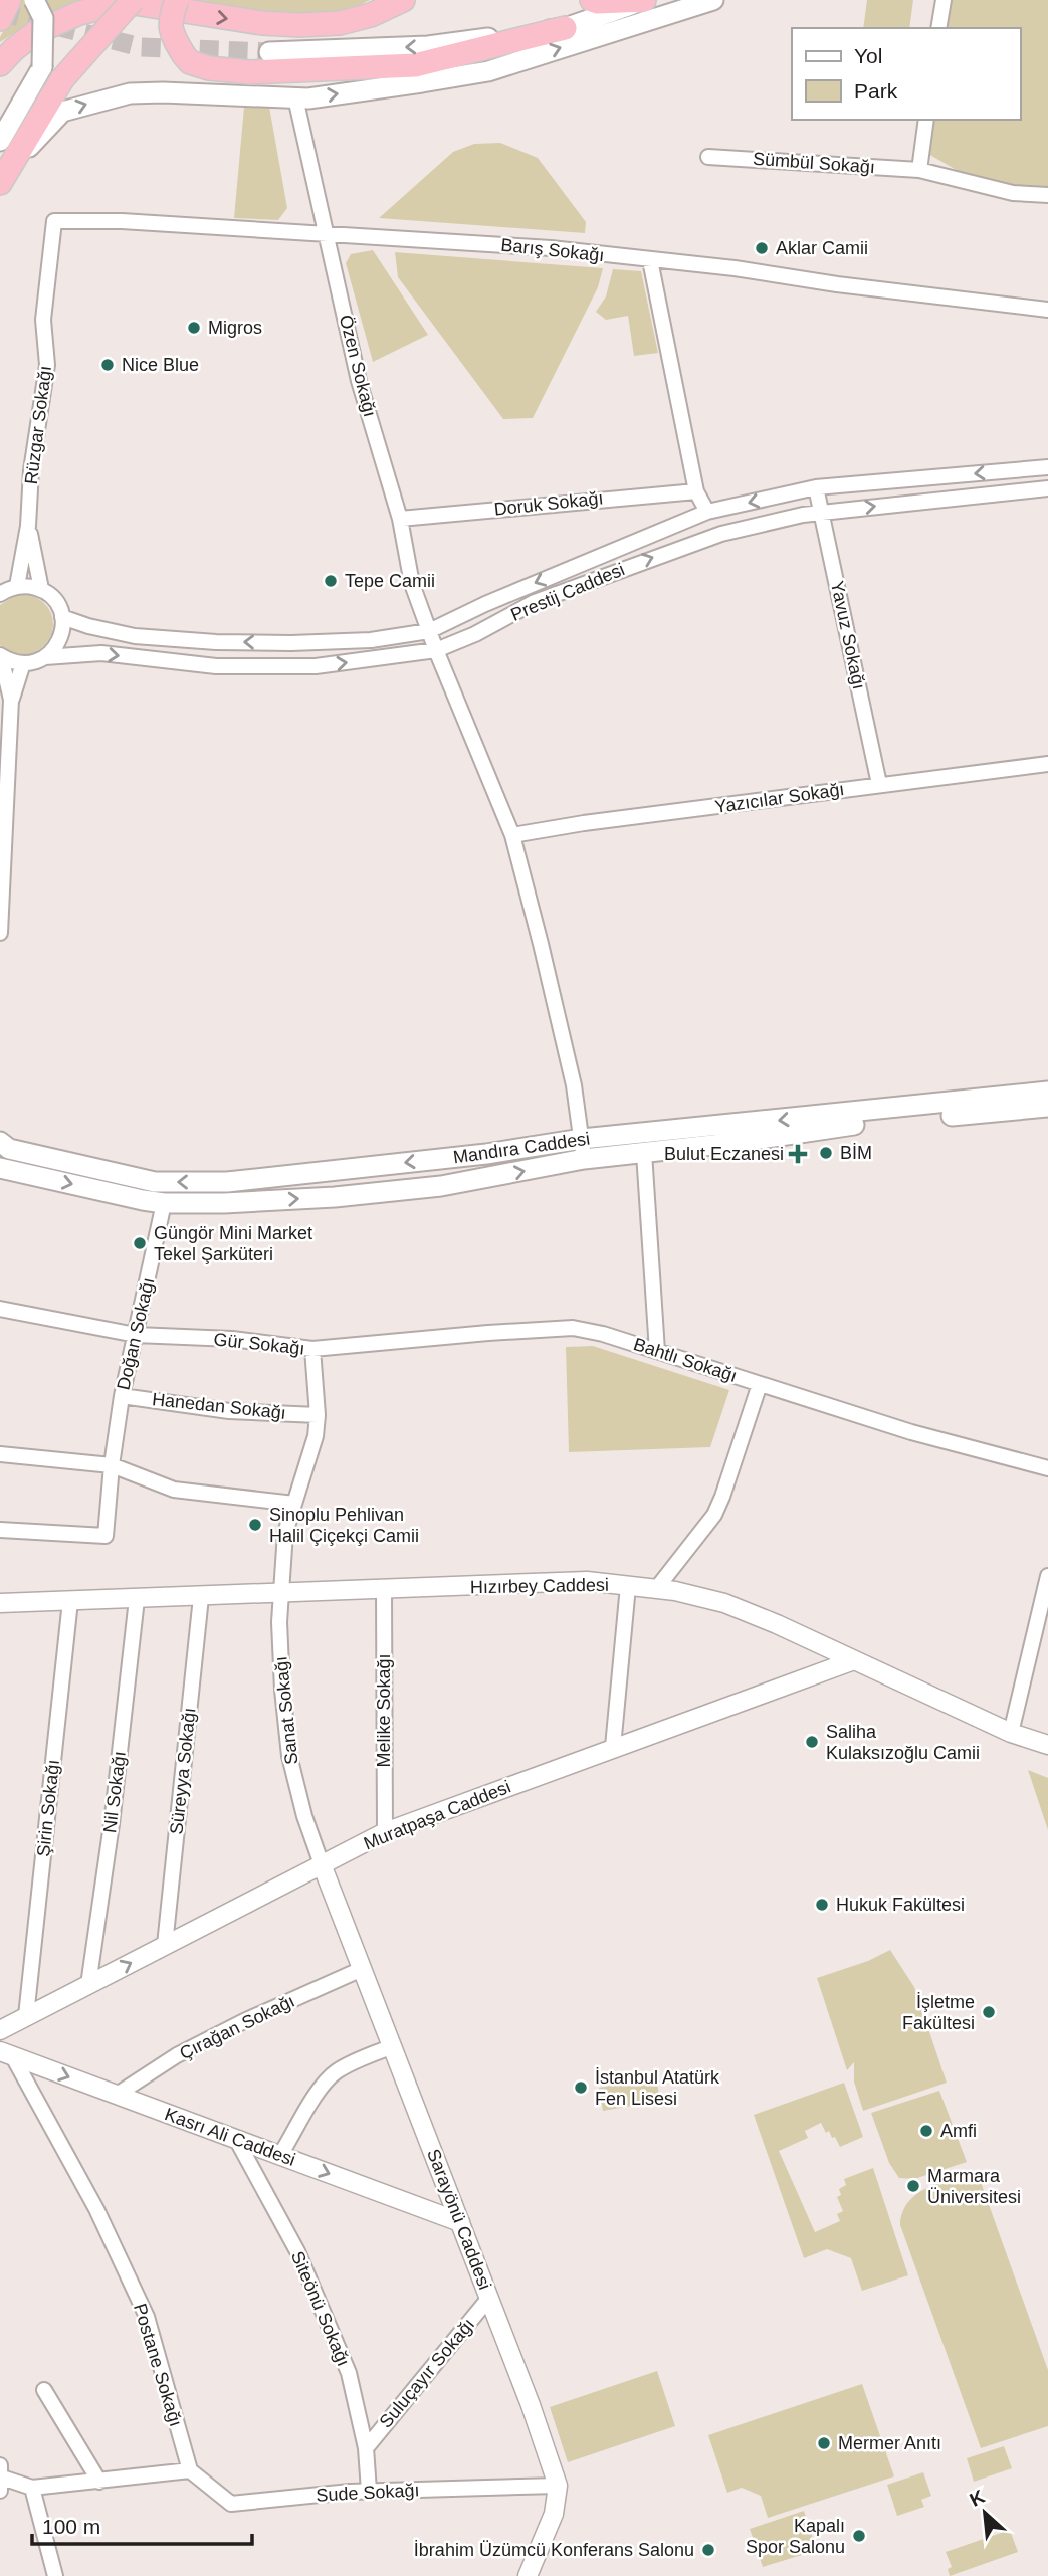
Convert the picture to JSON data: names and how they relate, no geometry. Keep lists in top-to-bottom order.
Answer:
{
  "streets": {
    "main road": ["Mandıra Caddesi"],
    "street": [
      "Sümbül Sokağı",
      "Barış Sokağı",
      "Özen Sokağı",
      "Rüzgar Sokağı",
      "Doruk Sokağı",
      "Prestij Caddesi",
      "Yavuz Sokağı",
      "Yazıcılar Sokağı",
      "Doğan Sokağı",
      "Gür Sokağı",
      "Bahtlı Sokağı",
      "Hanedan Sokağı",
      "Hızırbey Caddesi",
      "Sanat Sokağı",
      "Melike Sokağı",
      "Süreyya Sokağı",
      "Nil Sokağı",
      "Şirin Sokağı",
      "Muratpaşa Caddesi",
      "Çırağan Sokağı",
      "Kasrı Ali Caddesi",
      "Sarayönü Caddesi",
      "Siteönü Sokağı",
      "Postane Sokağı",
      "Suluçayır Sokağı",
      "Sude Sokağı"
    ]
  },
  "crossings": [
    ["Barış Sokağı", "Özen Sokağı"],
    ["Barış Sokağı", "Rüzgar Sokağı"],
    ["Özen Sokağı", "Doruk Sokağı"],
    ["Özen Sokağı", "Prestij Caddesi"],
    ["Özen Sokağı", "Yazıcılar Sokağı"],
    ["Özen Sokağı", "Mandıra Caddesi"],
    ["Prestij Caddesi", "Yavuz Sokağı"],
    ["Yavuz Sokağı", "Yazıcılar Sokağı"],
    ["Mandıra Caddesi", "Doğan Sokağı"],
    ["Doğan Sokağı", "Gür Sokağı"],
    ["Doğan Sokağı", "Hanedan Sokağı"],
    ["Gür Sokağı", "Bahtlı Sokağı"],
    ["Gür Sokağı", "Hanedan Sokağı"],
    ["Gür Sokağı", "Hızırbey Caddesi"],
    ["Gür Sokağı", "Sanat Sokağı"],
    ["Hızırbey Caddesi", "Sanat Sokağı"],
    ["Hızırbey Caddesi", "Melike Sokağı"],
    ["Hızırbey Caddesi", "Süreyya Sokağı"],
    ["Hızırbey Caddesi", "Nil Sokağı"],
    ["Hızırbey Caddesi", "Şirin Sokağı"],
    ["Hızırbey Caddesi", "Muratpaşa Caddesi"],
    ["Sanat Sokağı", "Muratpaşa Caddesi"],
    ["Sanat Sokağı", "Sarayönü Caddesi"],
    ["Melike Sokağı", "Muratpaşa Caddesi"],
    ["Süreyya Sokağı", "Muratpaşa Caddesi"],
    ["Nil Sokağı", "Muratpaşa Caddesi"],
    ["Şirin Sokağı", "Muratpaşa Caddesi"],
    ["Muratpaşa Caddesi", "Sarayönü Caddesi"],
    ["Çırağan Sokağı", "Kasrı Ali Caddesi"],
    ["Çırağan Sokağı", "Sarayönü Caddesi"],
    ["Kasrı Ali Caddesi", "Sarayönü Caddesi"],
    ["Kasrı Ali Caddesi", "Siteönü Sokağı"],
    ["Kasrı Ali Caddesi", "Postane Sokağı"],
    ["Sarayönü Caddesi", "Suluçayır Sokağı"],
    ["Sarayönü Caddesi", "Sude Sokağı"],
    ["Siteönü Sokağı", "Suluçayır Sokağı"],
    ["Siteönü Sokağı", "Sude Sokağı"],
    ["Postane Sokağı", "Sude Sokağı"]
  ],
  "one_way": ["Kasrı Ali Caddesi"],
  "places": {
    "other": [
      "Aklar Camii",
      "Migros",
      "Nice Blue",
      "Tepe Camii",
      "BİM",
      "Güngör Mini Market Tekel Şarküteri",
      "Sinoplu Pehlivan Halil Çiçekçi Camii",
      "Saliha Kulaksızoğlu Camii",
      "Hukuk Fakültesi",
      "İşletme Fakültesi",
      "İstanbul Atatürk Fen Lisesi",
      "Amfi",
      "Marmara Üniversitesi",
      "Mermer Anıtı",
      "Kapalı Spor Salonu",
      "İbrahim Üzümcü Konferans Salonu"
    ],
    "health": ["Bulut Eczanesi"]
  },
  "legend": ["Yol", "Park"],
  "scale_bar": "100 m",
  "north": "top left"
}
